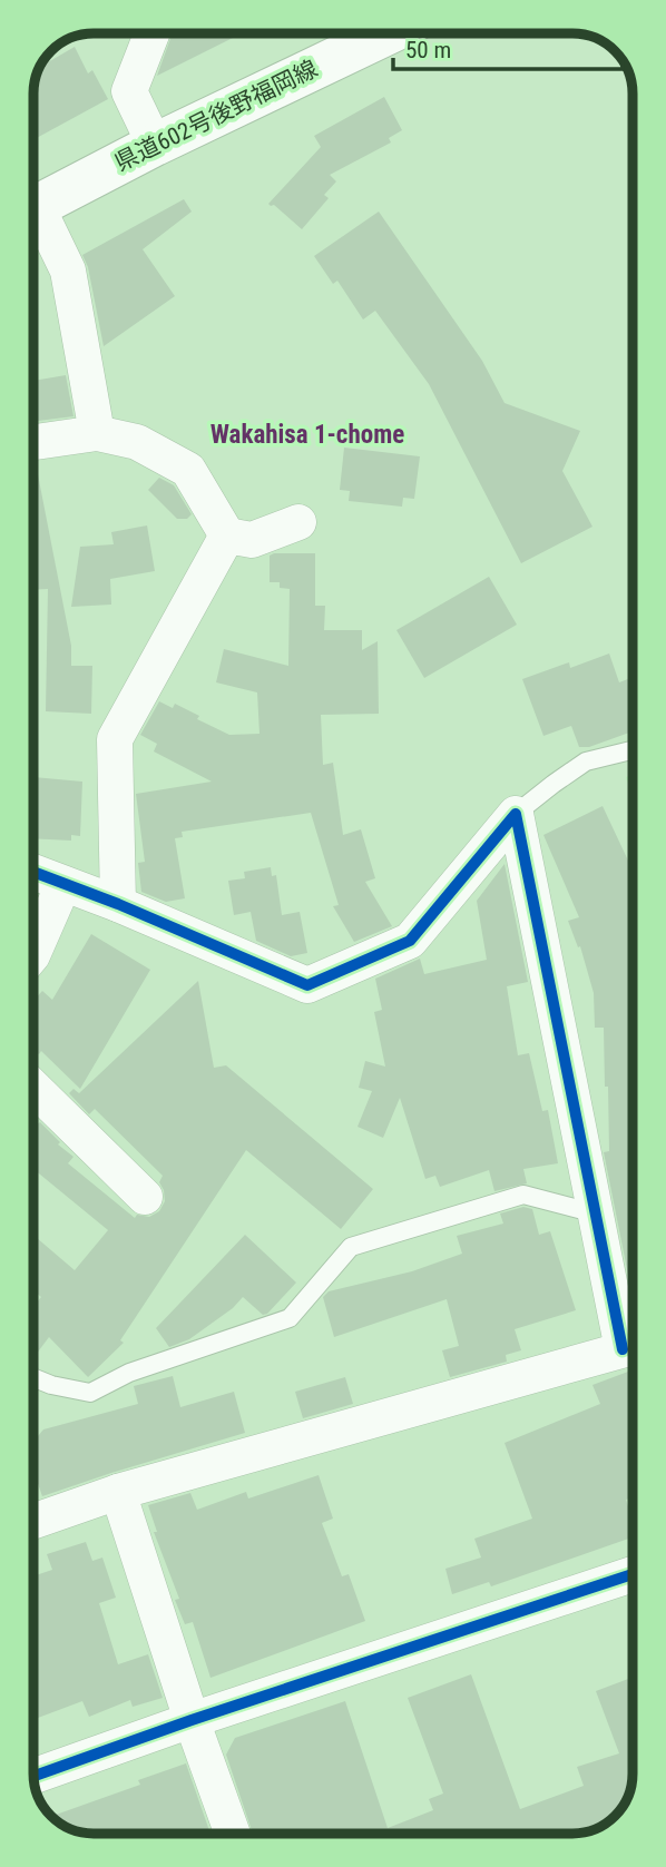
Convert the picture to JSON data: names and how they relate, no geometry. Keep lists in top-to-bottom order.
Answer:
{
  "streets": {
    "main road": ["県道602号後野福岡線"]
  },
  "districts": ["Wakahisa 1-chome"],
  "scale_bar": "50 m"
}
